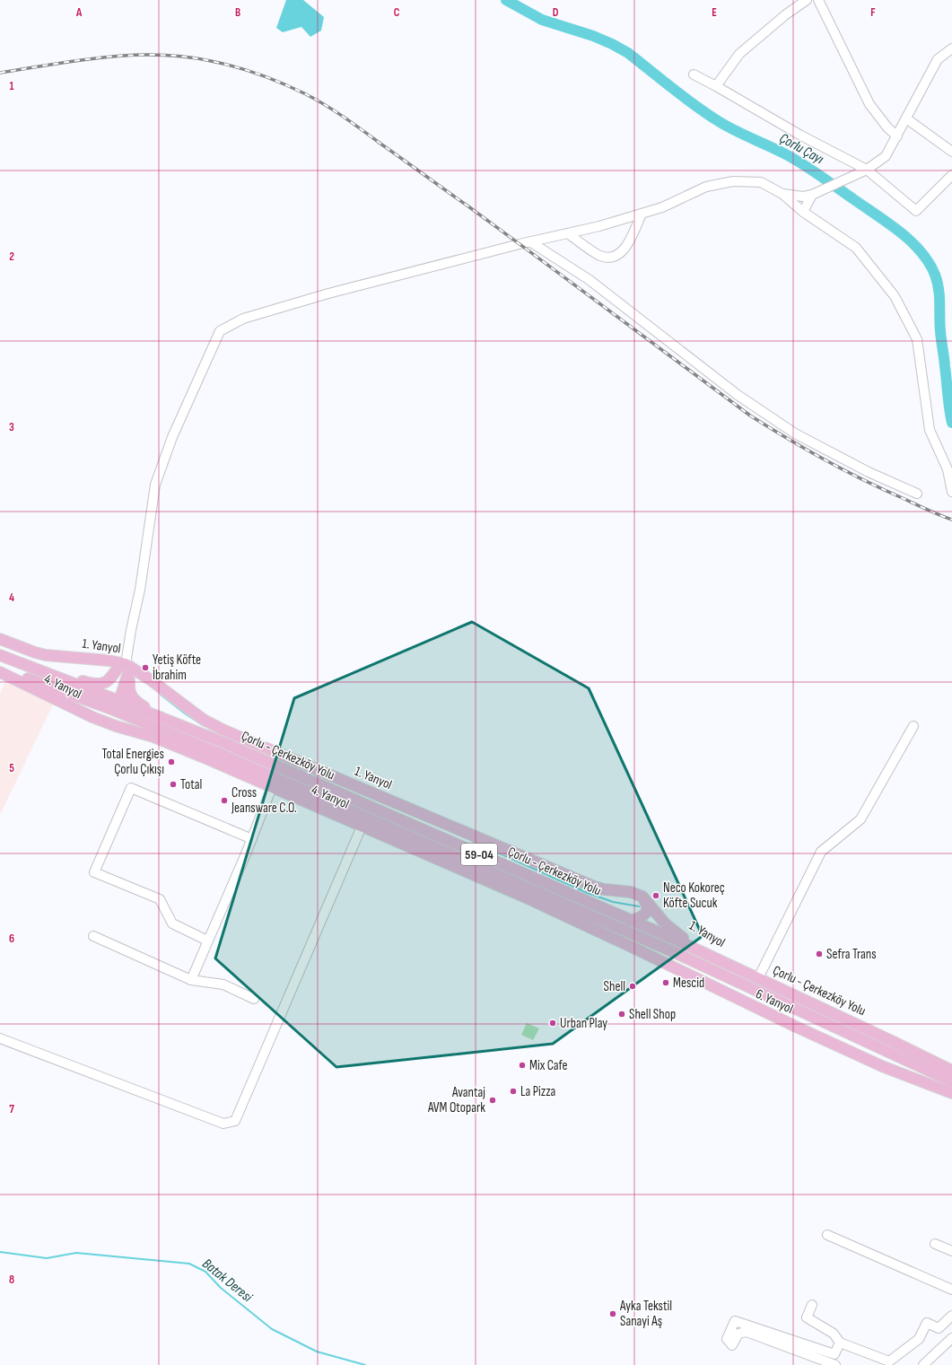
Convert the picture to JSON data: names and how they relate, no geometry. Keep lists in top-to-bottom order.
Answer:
{
  "streets": {
    "main road": [
      "1. Yanyol",
      "4. Yanyol",
      "Çorlu - Çerkezköy Yolu",
      "59-04",
      "6. Yanyol"
    ]
  },
  "crossings": [
    ["1. Yanyol", "Çorlu - Çerkezköy Yolu"],
    ["4. Yanyol", "6. Yanyol"]
  ],
  "water": ["Çorlu Çayı", "Batak Deresi"],
  "places": [
    "Yetiş Köfte İbrahim",
    "Total Energies Çorlu Çıkışı",
    "Total",
    "Cross Jeansware C.O.",
    "Neco Kokoreç Köfte Sucuk",
    "Sefra Trans",
    "Mescid",
    "Shell",
    "Shell Shop",
    "Urban Play",
    "Mix Cafe",
    "La Pizza",
    "Avantaj AVM Otopark",
    "Ayka Tekstil Sanayi Aş"
  ],
  "grid": {
    "columns": [
      "A",
      "B",
      "C",
      "D",
      "E",
      "F"
    ],
    "rows": [
      "1",
      "2",
      "3",
      "4",
      "5",
      "6",
      "7",
      "8"
    ]
  }
}
